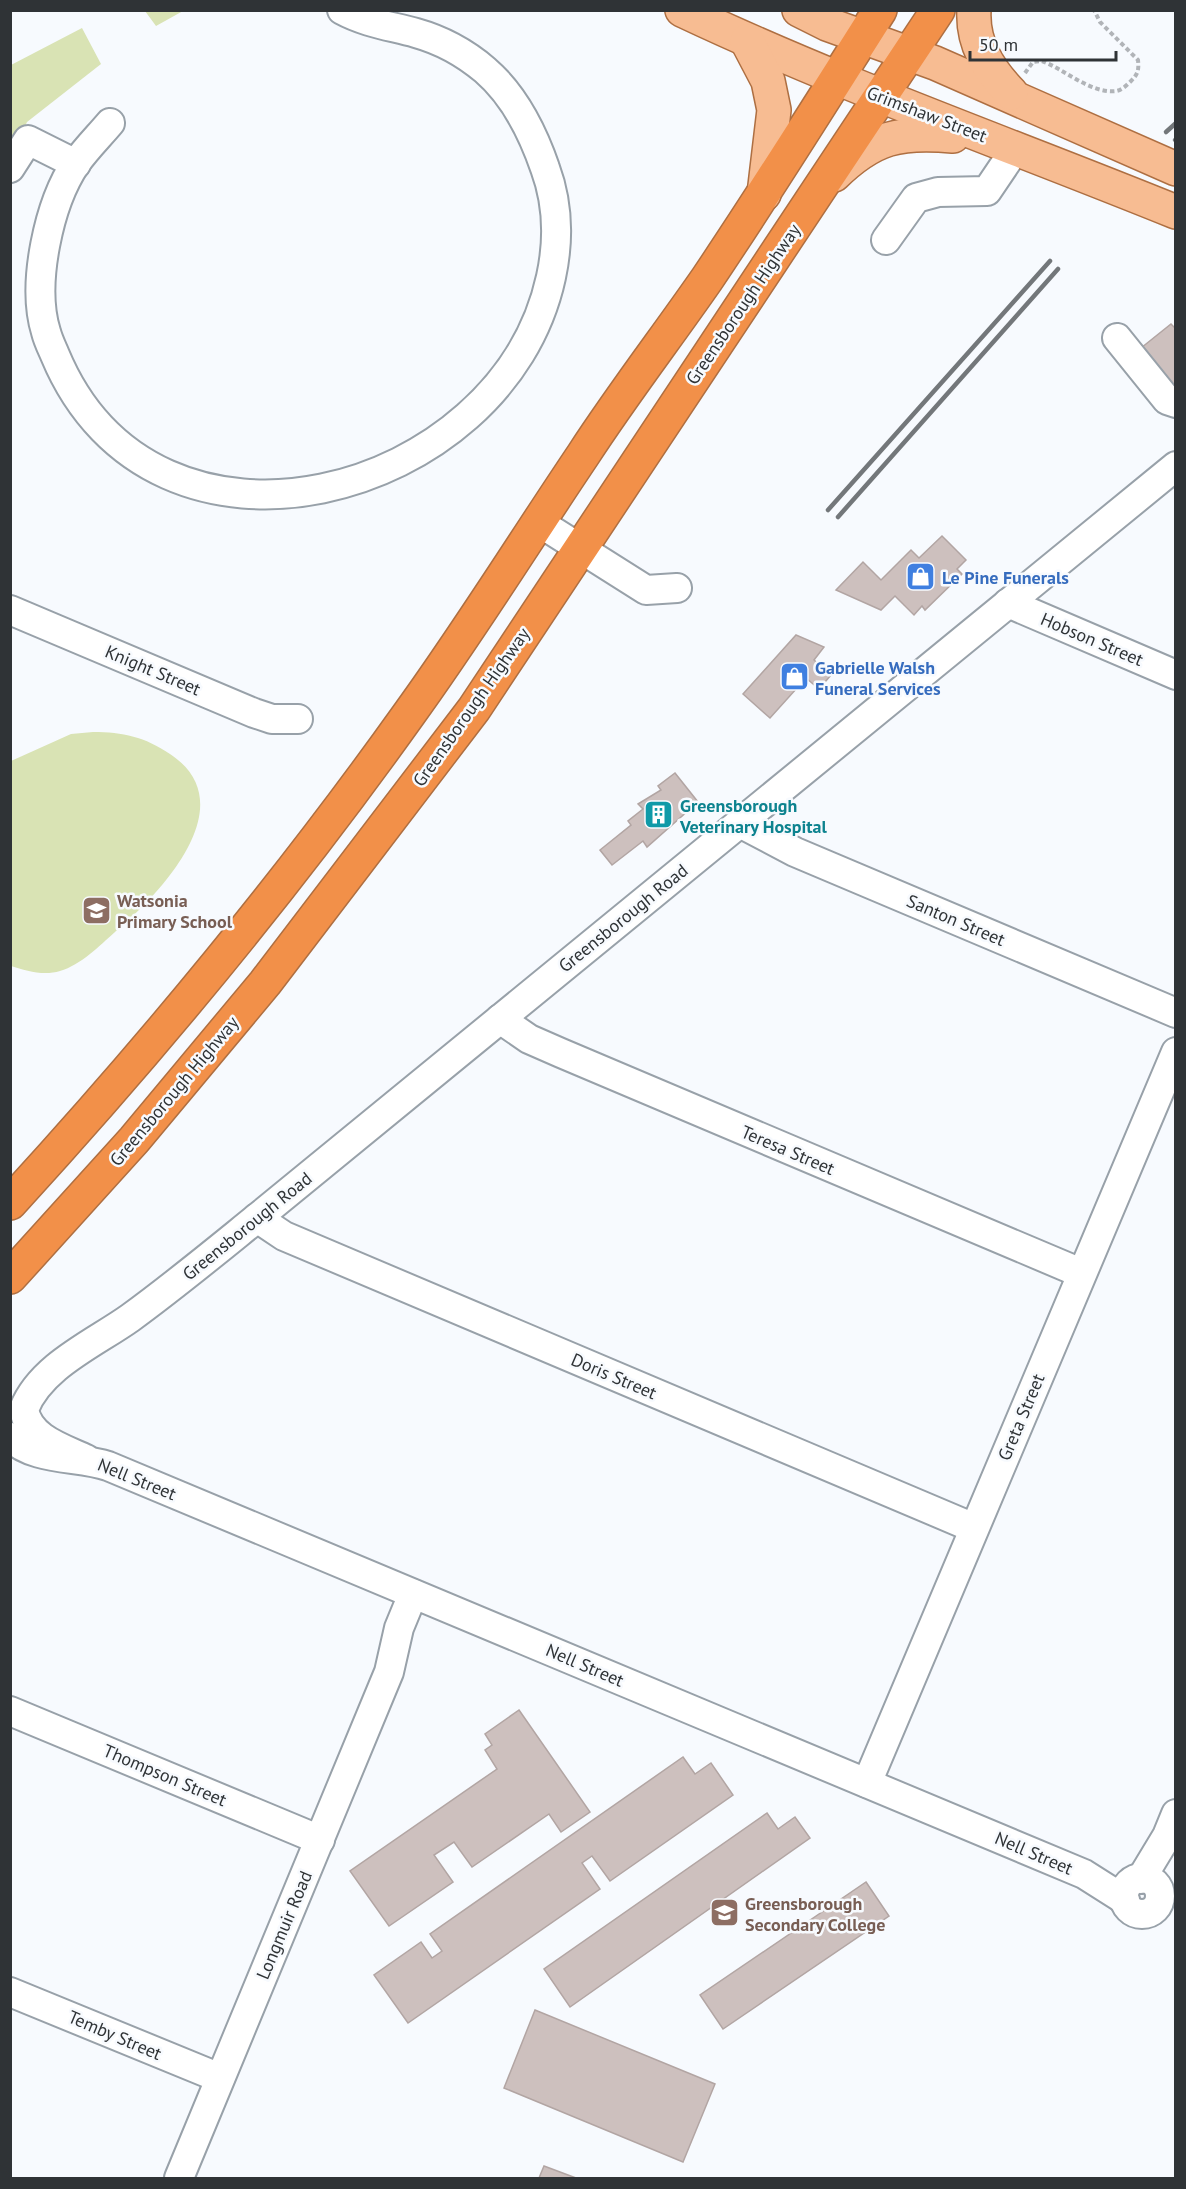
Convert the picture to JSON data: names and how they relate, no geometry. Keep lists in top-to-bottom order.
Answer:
{
  "streets": {
    "highway": ["Greensborough Highway"],
    "main road": ["Grimshaw Street"],
    "street": [
      "Hobson Street",
      "Knight Street",
      "Greensborough Road",
      "Santon Street",
      "Teresa Street",
      "Doris Street",
      "Greta Street",
      "Nell Street",
      "Thompson Street",
      "Longmuir Road",
      "Temby Street"
    ]
  },
  "crossings": [
    ["Grimshaw Street", "Greensborough Highway"],
    ["Hobson Street", "Greensborough Road"],
    ["Greensborough Road", "Santon Street"],
    ["Greensborough Road", "Teresa Street"],
    ["Greensborough Road", "Doris Street"],
    ["Greensborough Road", "Nell Street"],
    ["Teresa Street", "Greta Street"],
    ["Doris Street", "Greta Street"],
    ["Greta Street", "Nell Street"],
    ["Nell Street", "Longmuir Road"],
    ["Thompson Street", "Longmuir Road"],
    ["Longmuir Road", "Temby Street"]
  ],
  "places": {
    "shop": ["Le Pine Funerals", "Gabrielle Walsh Funeral Services"],
    "building": ["Greensborough Veterinary Hospital"],
    "school or university": ["Watsonia Primary School", "Greensborough Secondary College"]
  },
  "scale_bar": "50 m"
}
